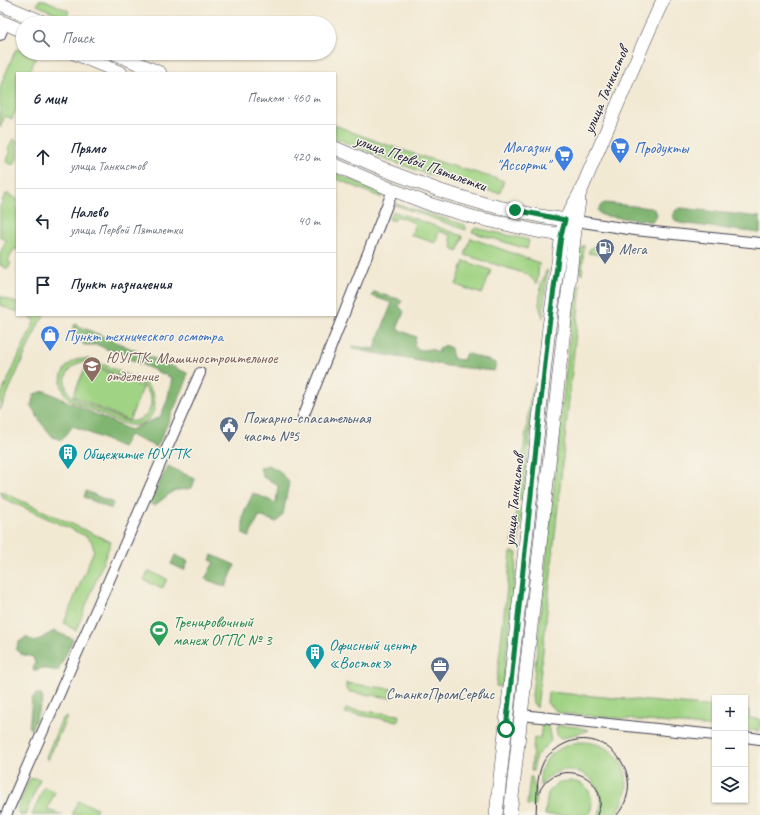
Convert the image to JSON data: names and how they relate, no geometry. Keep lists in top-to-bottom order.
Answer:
{
  "streets": {
    "main road": ["улица Танкистов", "улица Первой Пятилетки"]
  },
  "crossings": [
    ["улица Танкистов", "улица Первой Пятилетки"]
  ],
  "places": {
    "supermarket": ["Продукты", "Магазин \"Ассорти\""],
    "fuel station": ["Мега"],
    "shop": ["Пункт технического осмотра"],
    "school or university": ["ЮУГТК. Машиностроительное отделение"],
    "public building": ["Пожарно-спасательная часть №5"],
    "building": ["Общежитие ЮУГТК", "Офисный центр «Восток»"],
    "sports": ["Тренировочный манеж ОГПС № 3"],
    "office": ["СтанкоПромСервис"]
  },
  "page": {
    "search": "Поиск",
    "heading": ["6 мин", "Пешком · 460 m"],
    "list": [
      ["Прямо", "улица Танкистов", "420 m"],
      ["Налево", "улица Первой Пятилетки", "40 m"],
      "Пункт назначения"
    ],
    "map_buttons": ["+", "−"]
  }
}
